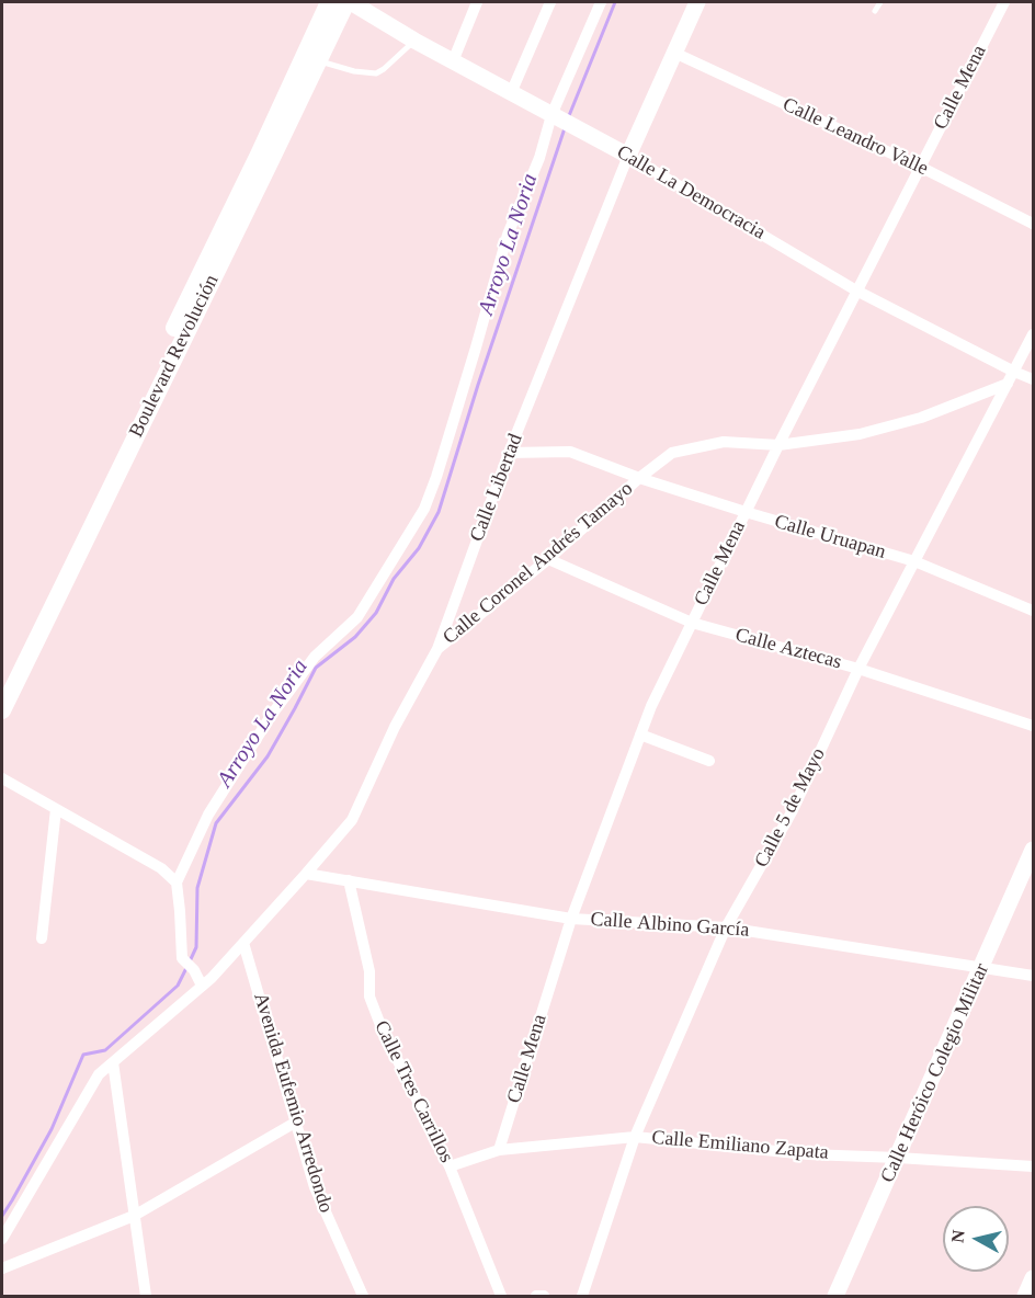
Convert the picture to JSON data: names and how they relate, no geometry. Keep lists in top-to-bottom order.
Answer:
{
  "streets": {
    "main road": ["Boulevard Revolución"],
    "street": [
      "Calle Mena",
      "Calle Leandro Valle",
      "Calle La Democracia",
      "Calle Libertad",
      "Calle Uruapan",
      "Calle Coronel Andrés Tamayo",
      "Calle Aztecas",
      "Calle 5 de Mayo",
      "Calle Albino García",
      "Calle Heróico Colegio Militar",
      "Calle Tres Carrillos",
      "Avenida Eufemio Arredondo",
      "Calle Emiliano Zapata"
    ]
  },
  "crossings": [
    ["Calle Mena", "Calle Leandro Valle"],
    ["Calle Mena", "Calle La Democracia"],
    ["Calle Mena", "Calle Uruapan"],
    ["Calle Mena", "Calle Coronel Andrés Tamayo"],
    ["Calle Mena", "Calle Aztecas"],
    ["Calle Mena", "Calle Albino García"],
    ["Calle Mena", "Calle Emiliano Zapata"],
    ["Calle Leandro Valle", "Calle Libertad"],
    ["Calle La Democracia", "Boulevard Revolución"],
    ["Calle La Democracia", "Calle Libertad"],
    ["Calle La Democracia", "Calle 5 de Mayo"],
    ["Calle Libertad", "Calle Uruapan"],
    ["Calle Libertad", "Calle Coronel Andrés Tamayo"],
    ["Calle Libertad", "Calle Albino García"],
    ["Calle Libertad", "Avenida Eufemio Arredondo"],
    ["Calle Uruapan", "Calle Coronel Andrés Tamayo"],
    ["Calle Uruapan", "Calle 5 de Mayo"],
    ["Calle Coronel Andrés Tamayo", "Calle Aztecas"],
    ["Calle Coronel Andrés Tamayo", "Calle 5 de Mayo"],
    ["Calle Aztecas", "Calle 5 de Mayo"],
    ["Calle 5 de Mayo", "Calle Albino García"],
    ["Calle 5 de Mayo", "Calle Emiliano Zapata"],
    ["Calle Albino García", "Calle Heróico Colegio Militar"],
    ["Calle Albino García", "Calle Tres Carrillos"],
    ["Calle Heróico Colegio Militar", "Calle Emiliano Zapata"],
    ["Calle Tres Carrillos", "Calle Emiliano Zapata"]
  ],
  "water": ["Arroyo La Noria"],
  "north": "left"
}
